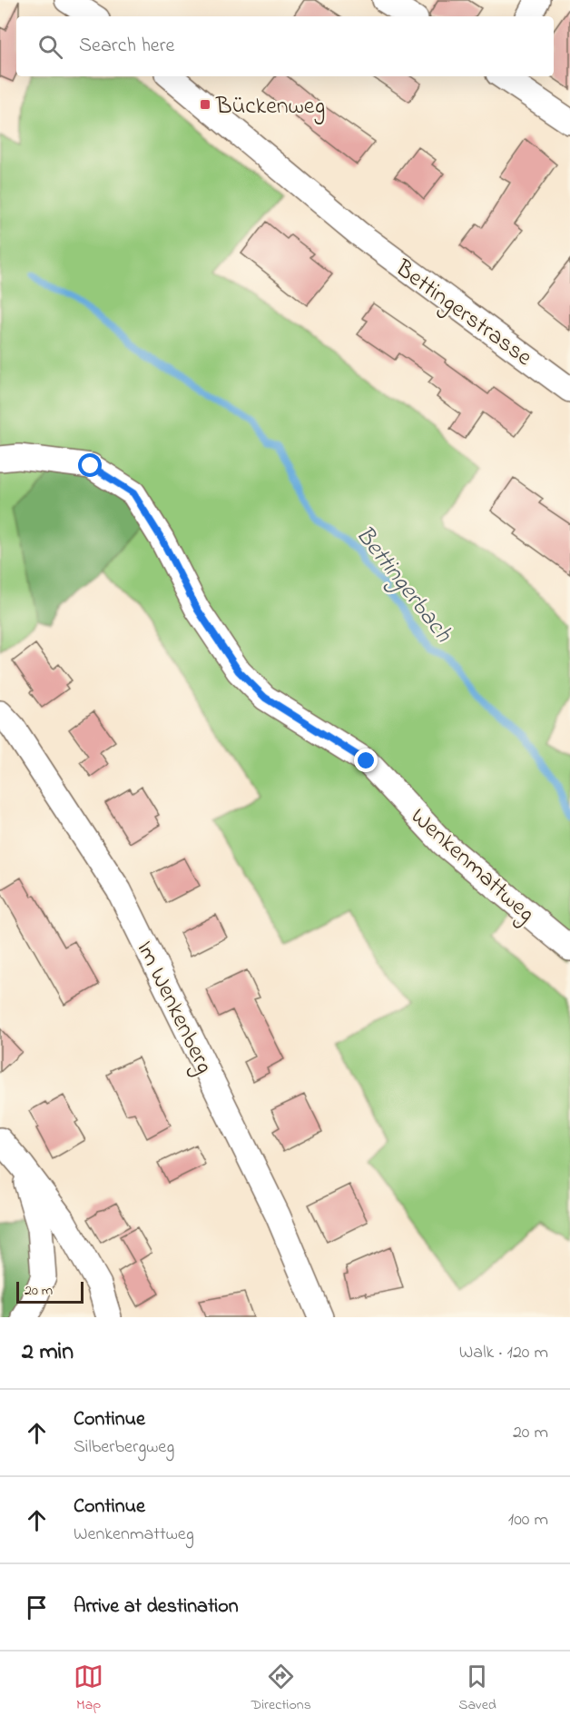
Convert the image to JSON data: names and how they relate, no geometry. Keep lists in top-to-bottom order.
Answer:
{
  "streets": {
    "street": ["Bettingerstrasse", "Wenkenmattweg", "Im Wenkenberg"]
  },
  "water": ["Bettingerbach"],
  "places": {
    "transit": ["Bückenweg"]
  },
  "scale_bar": "20 m",
  "page": {
    "search": "Search here",
    "scale": "20 m",
    "heading": ["2 min", "Walk · 120 m"],
    "list": [
      ["Continue", "Silberbergweg", "20 m"],
      ["Continue", "Wenkenmattweg", "100 m"],
      "Arrive at destination"
    ],
    "nav": ["Map", "Directions", "Saved"]
  }
}
